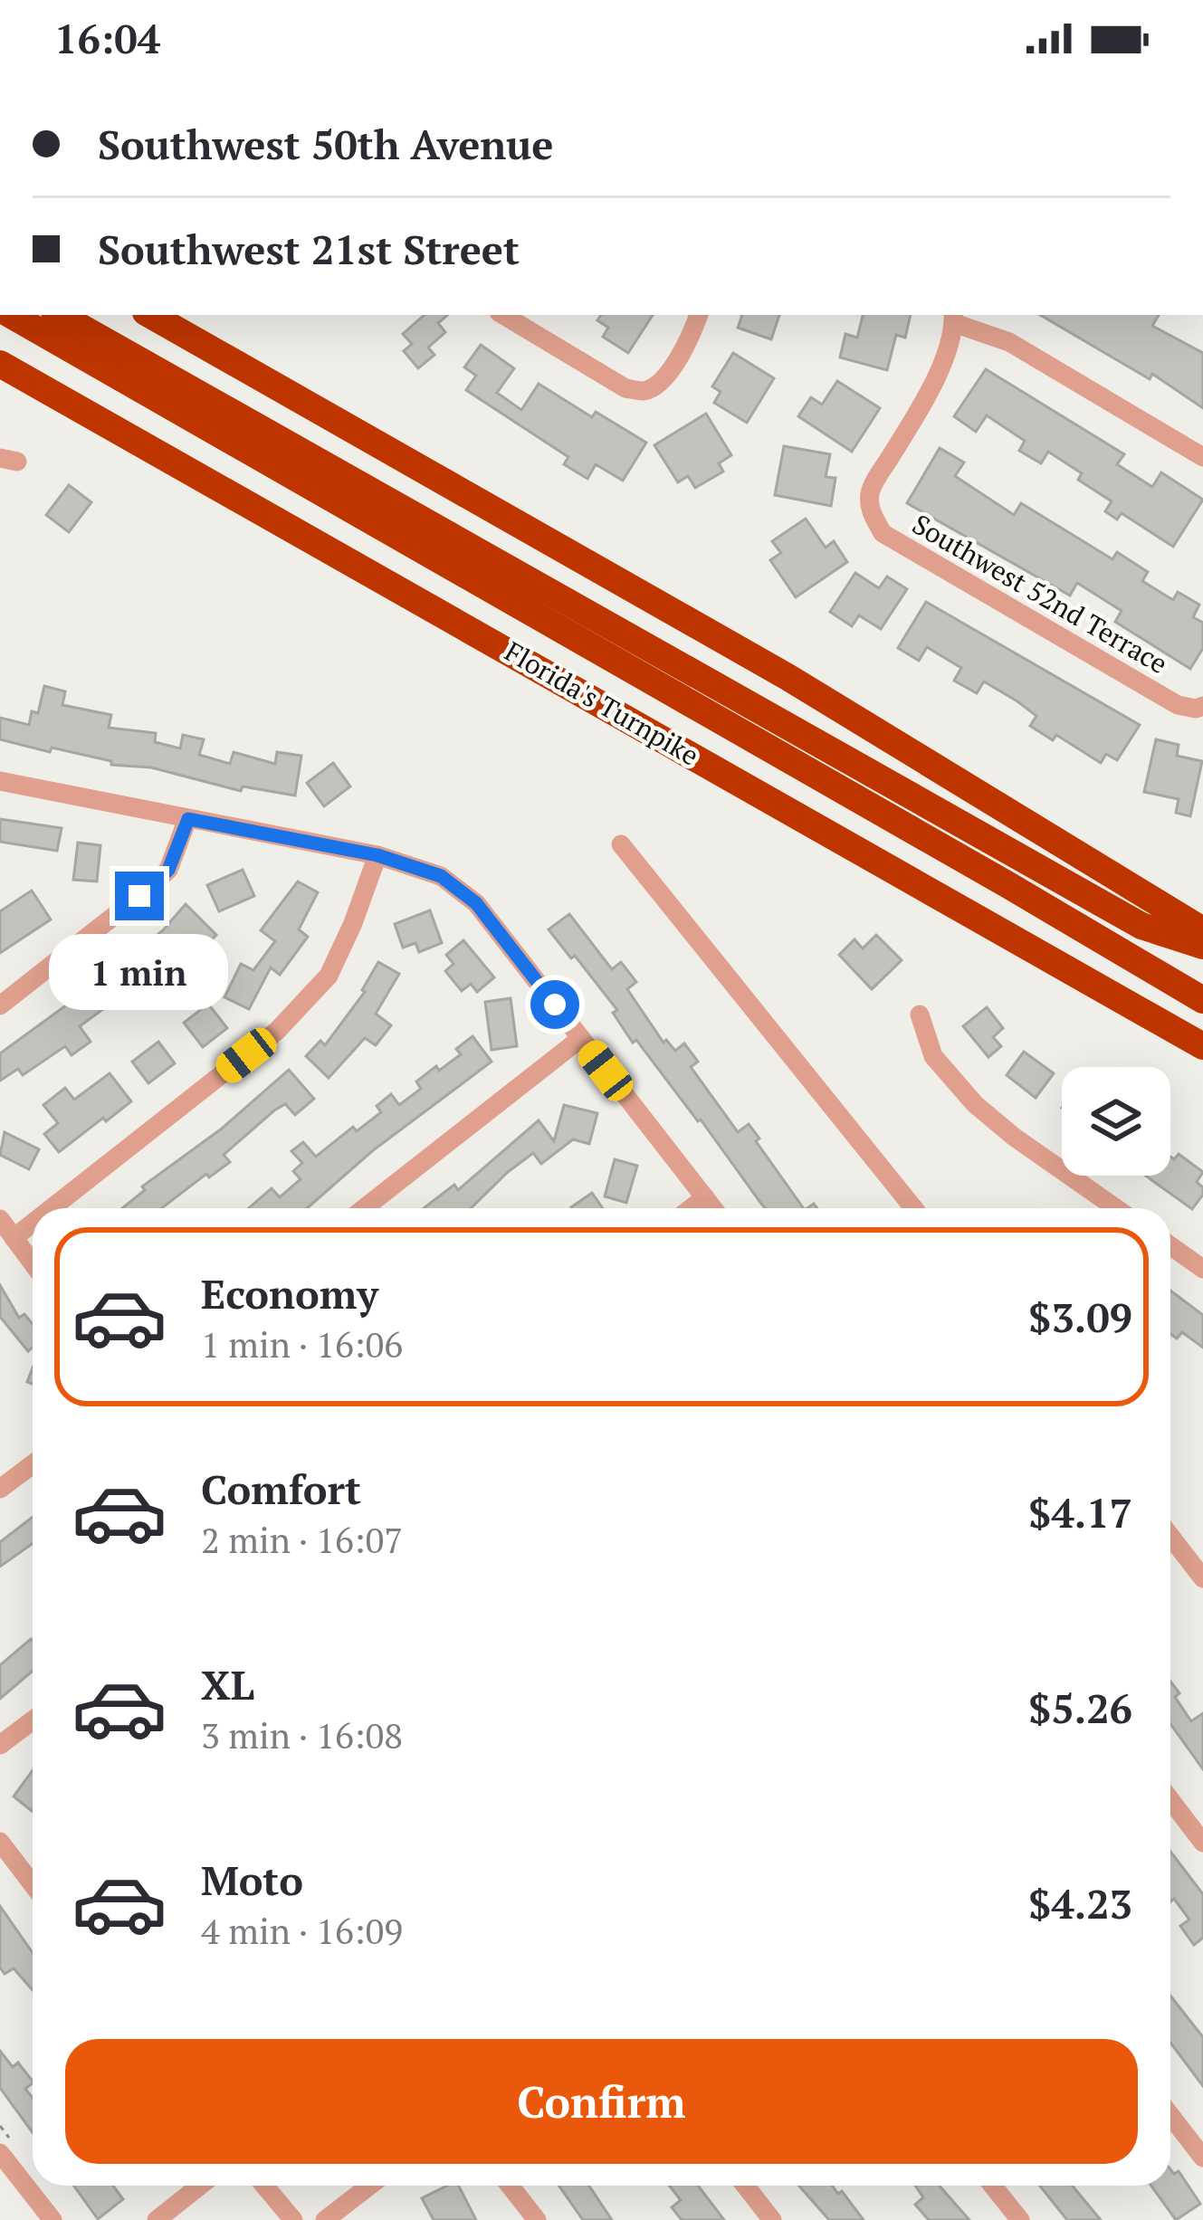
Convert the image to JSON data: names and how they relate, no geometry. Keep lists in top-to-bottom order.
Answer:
{
  "streets": {
    "highway": ["Florida's Turnpike"],
    "street": ["Southwest 52nd Terrace"]
  },
  "page": {
    "status": "16:04",
    "banner": ["Southwest 50th Avenue", "Southwest 21st Street"],
    "bubble": "1 min",
    "list": [
      {
        "name": "Economy",
        "note": "1 min · 16:06",
        "value": "$3.09"
      },
      {
        "name": "Comfort",
        "note": "2 min · 16:07",
        "value": "$4.17"
      },
      {
        "name": "XL",
        "note": "3 min · 16:08",
        "value": "$5.26"
      },
      {
        "name": "Moto",
        "note": "4 min · 16:09",
        "value": "$4.23"
      }
    ],
    "buttons": "Confirm"
  }
}
